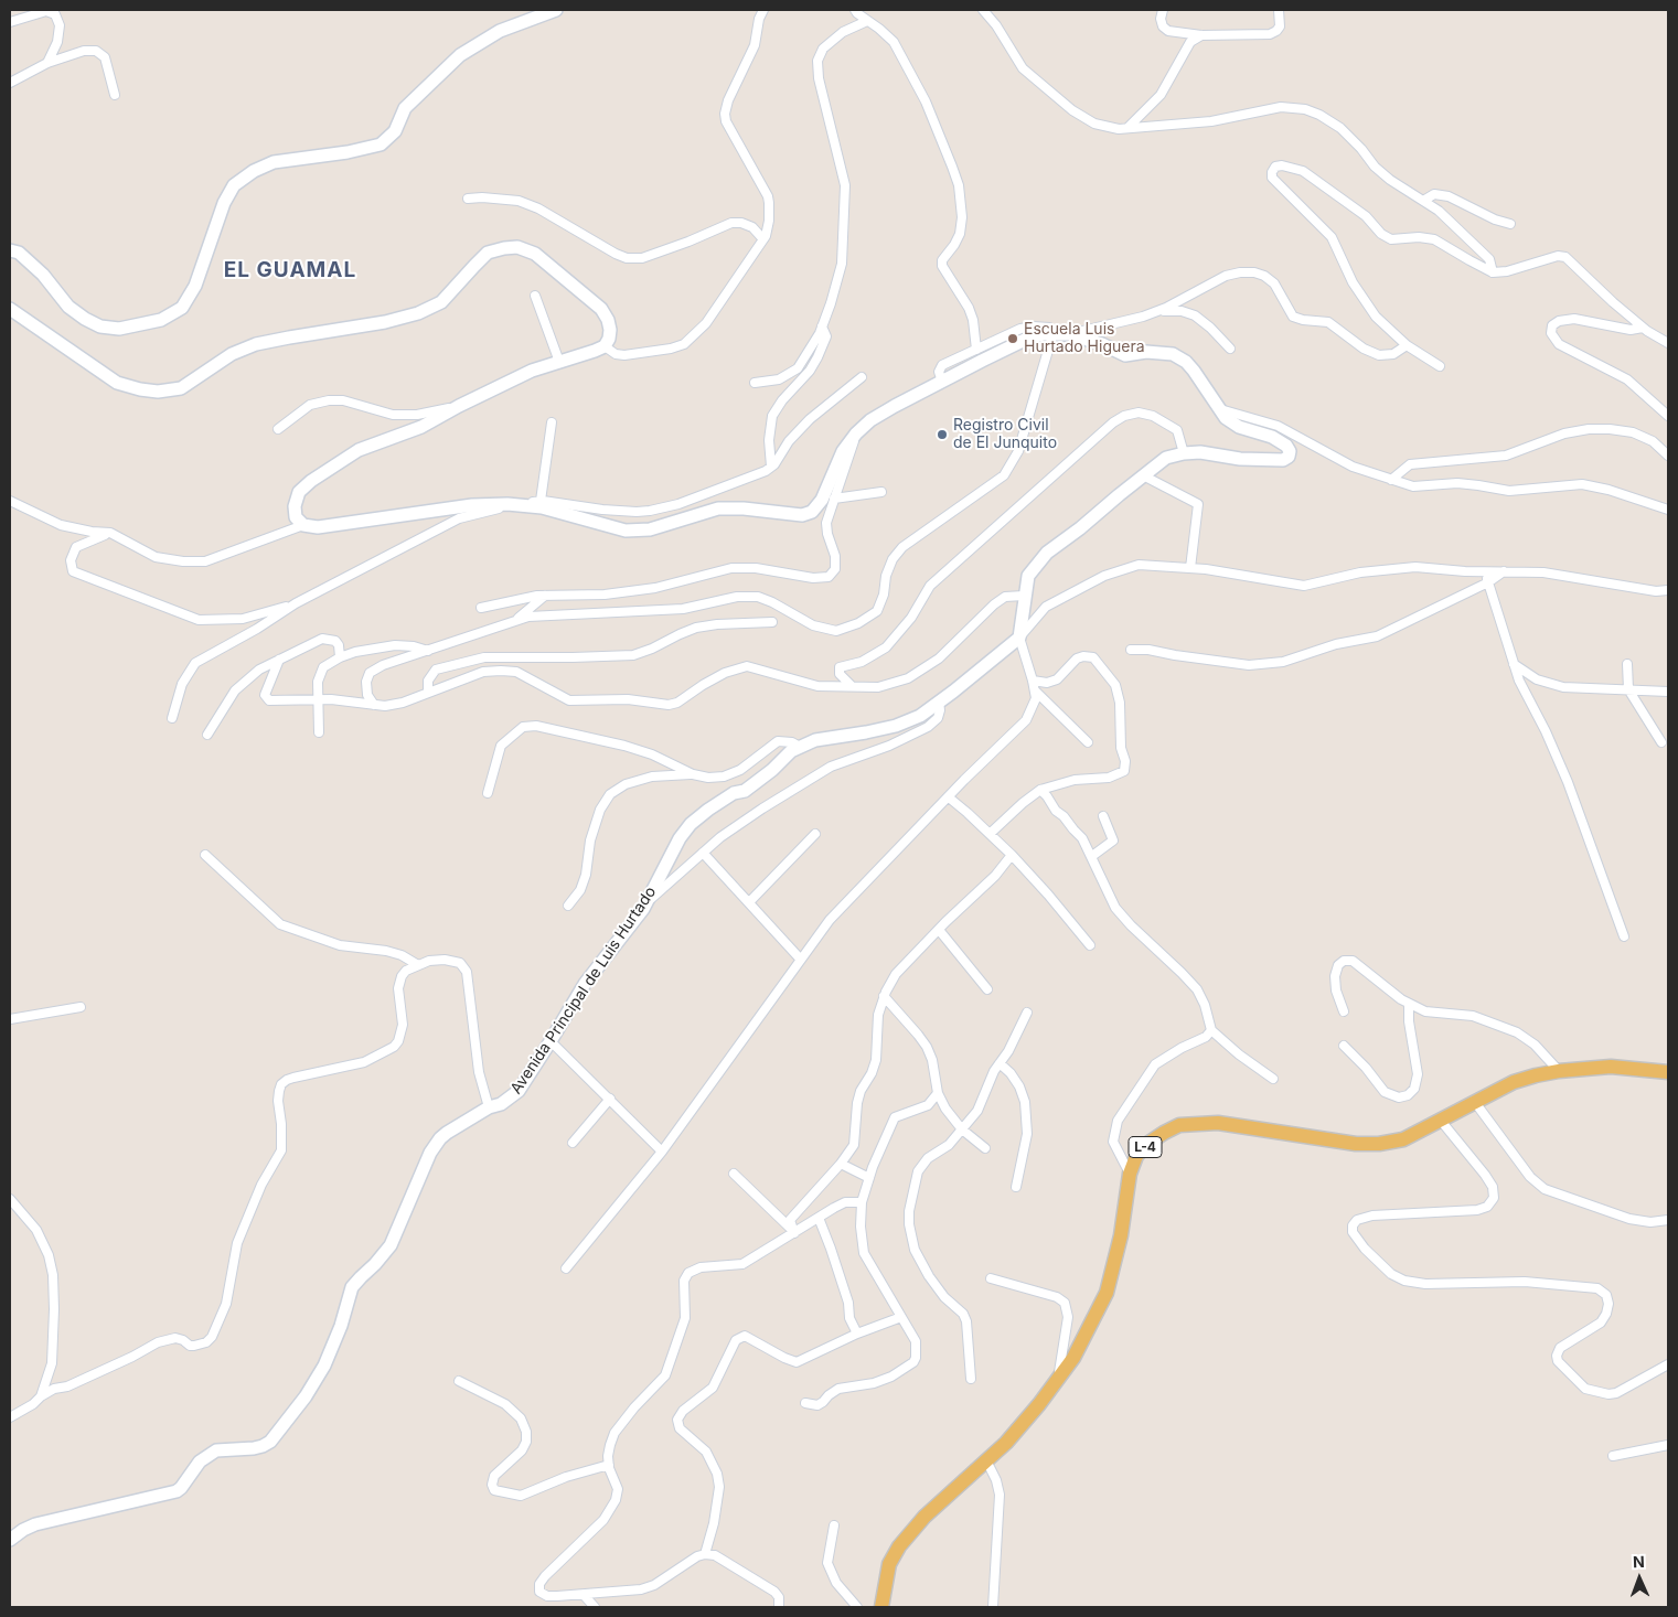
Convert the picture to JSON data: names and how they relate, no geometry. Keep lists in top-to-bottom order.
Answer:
{
  "streets": {
    "main road": ["L-4"],
    "street": ["Avenida Principal de Luis Hurtado"]
  },
  "districts": ["EL GUAMAL"],
  "places": ["Escuela Luis Hurtado Higuera", "Registro Civil de El Junquito"],
  "north": "top"
}
